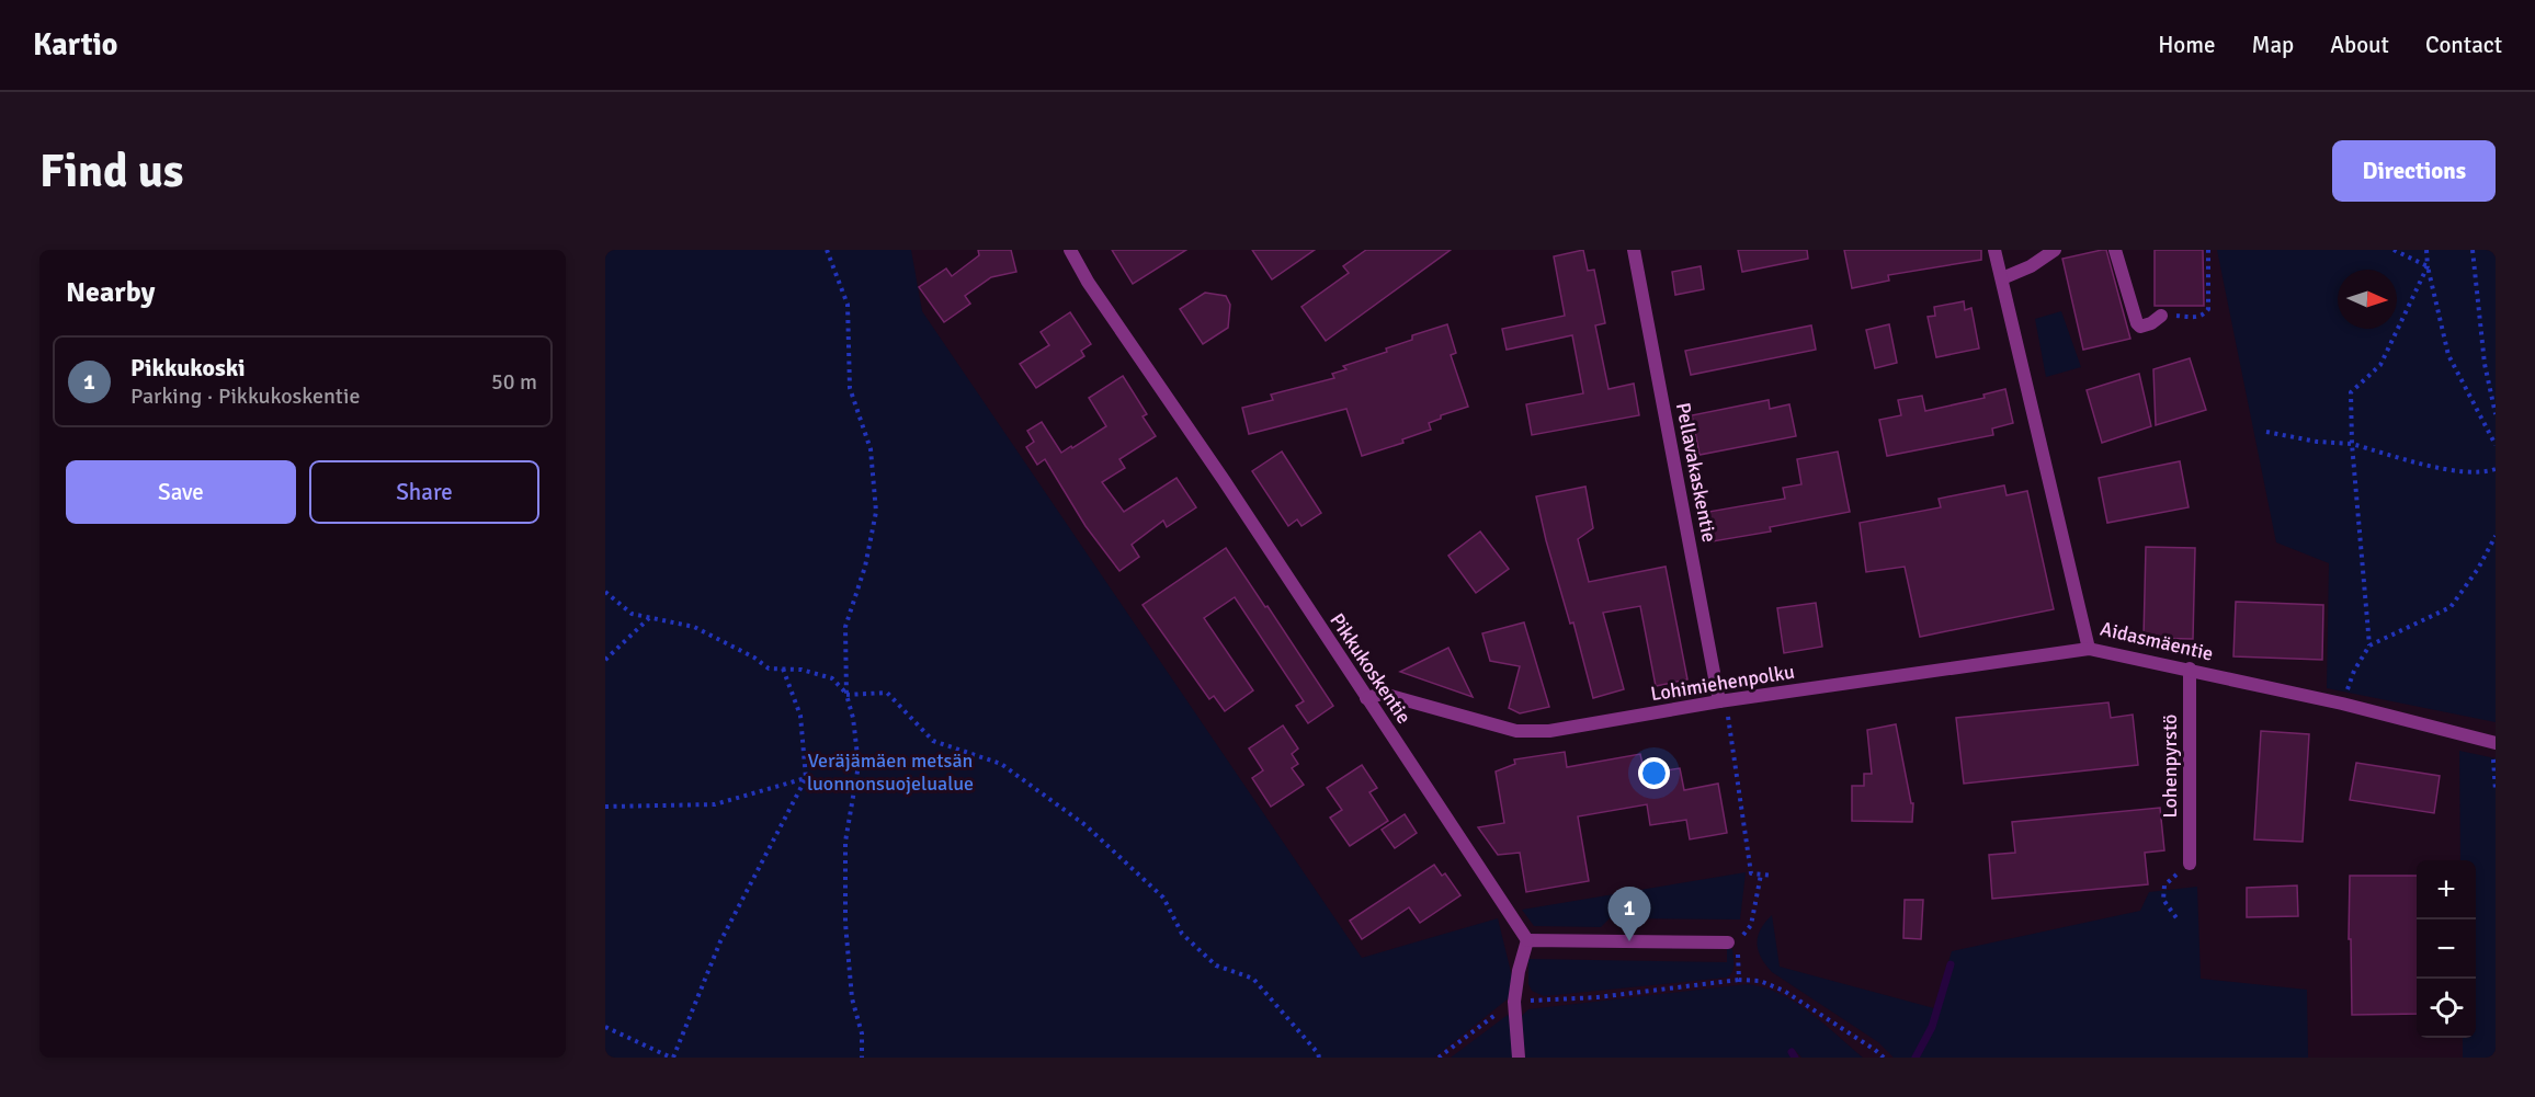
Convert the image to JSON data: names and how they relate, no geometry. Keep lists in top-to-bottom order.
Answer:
{
  "streets": {
    "street": [
      "Pellavakaskentie",
      "Aidasmäentie",
      "Pikkukoskentie",
      "Lohimiehenpolku",
      "Lohenpyrstö"
    ]
  },
  "crossings": [
    ["Pellavakaskentie", "Lohimiehenpolku"],
    ["Aidasmäentie", "Lohimiehenpolku"],
    ["Aidasmäentie", "Lohenpyrstö"],
    ["Pikkukoskentie", "Lohimiehenpolku"]
  ],
  "parks": ["Veräjämäen metsän luonnonsuojelualue"],
  "north": "right",
  "page": {
    "header": "Kartio",
    "nav": [
      "Home",
      "Map",
      "About",
      "Contact"
    ],
    "buttons": [
      "Directions",
      ["Save", "Share"]
    ],
    "title": "Find us",
    "heading": "Nearby",
    "list": [
      {
        "mark": "1",
        "name": "Pikkukoski",
        "note": "Parking · Pikkukoskentie",
        "value": "50 m"
      }
    ],
    "map_buttons": ["+", "−"],
    "pins": "1"
  }
}
